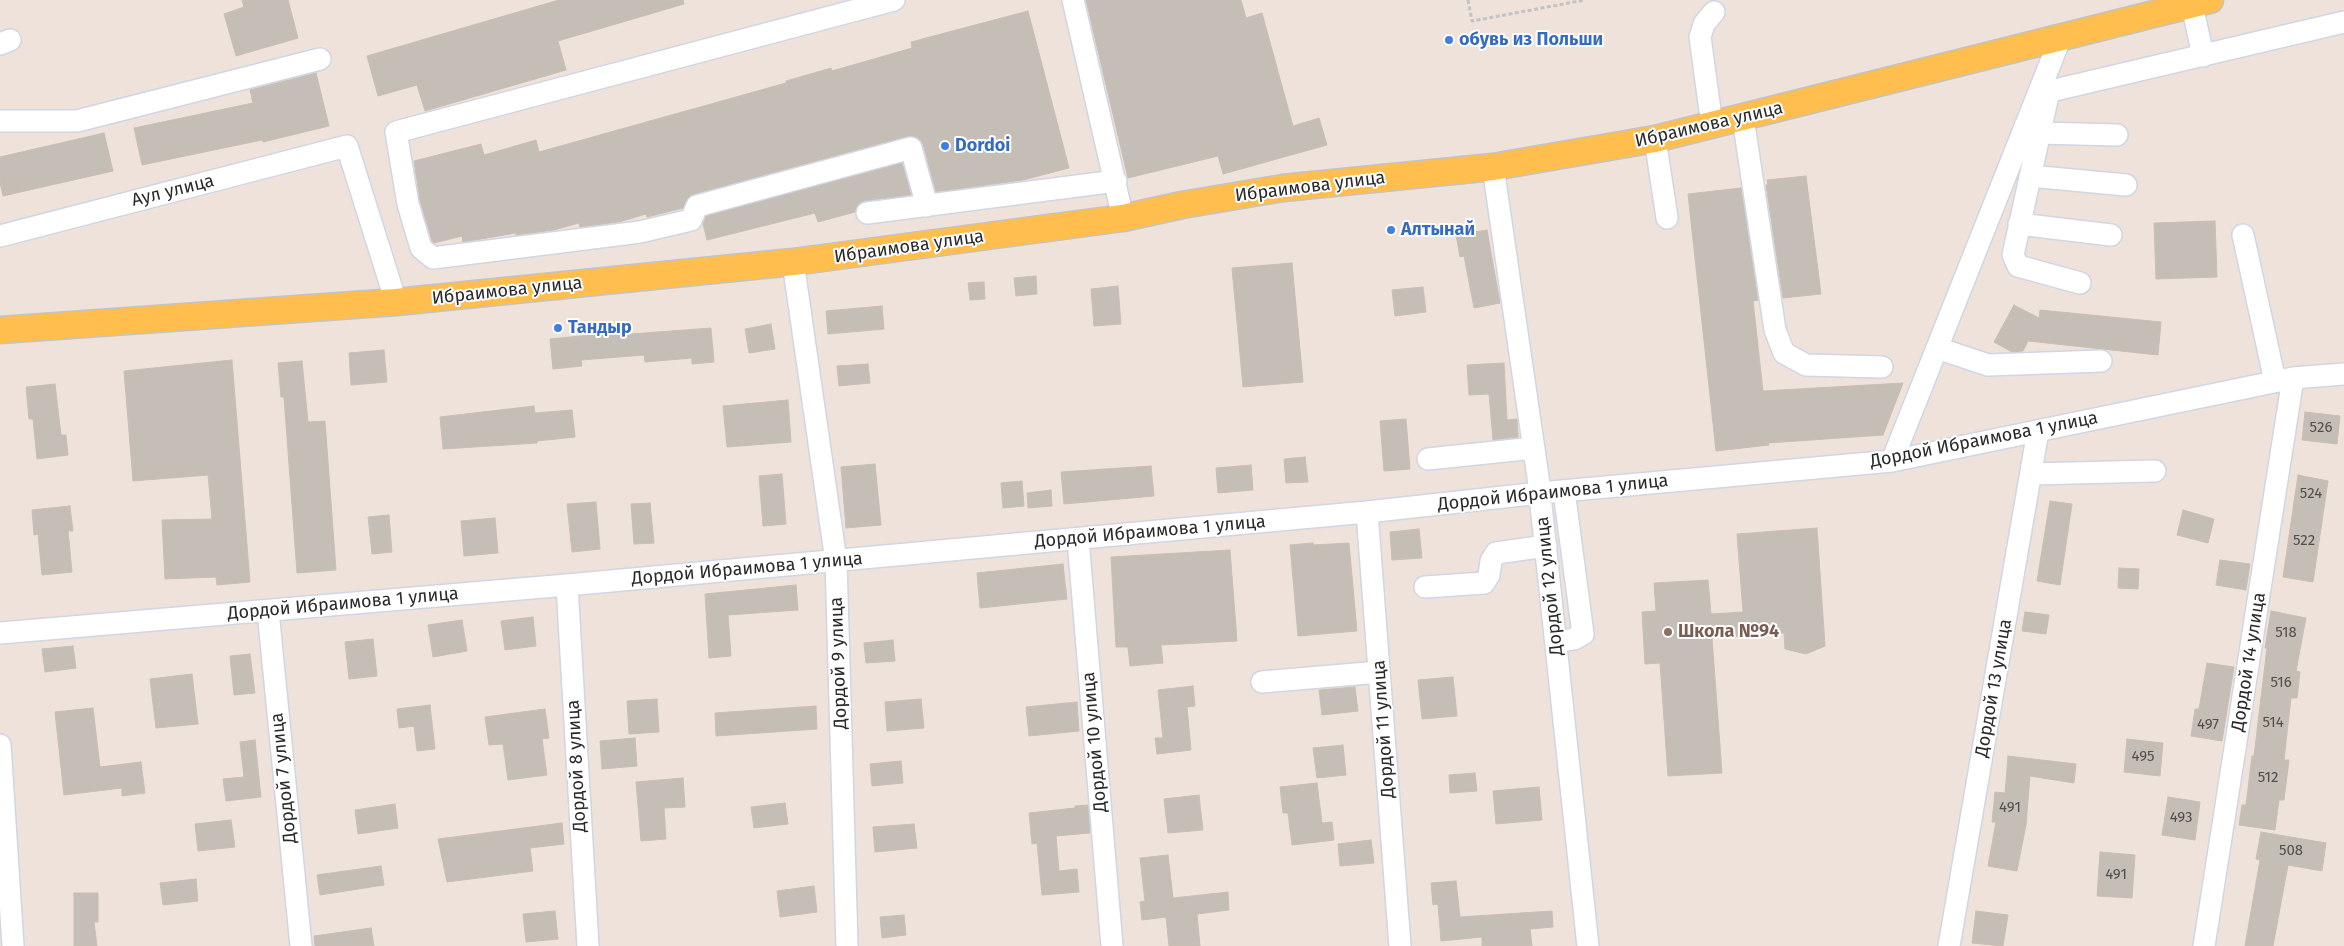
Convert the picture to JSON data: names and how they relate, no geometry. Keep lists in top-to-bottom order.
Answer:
{
  "streets": {
    "main road": ["Ибраимова улица"],
    "street": [
      "Аул улица",
      "Дордой Ибраимова 1 улица",
      "Дордой 12 улица",
      "Дордой 14 улица",
      "Дордой 9 улица",
      "Дордой 13 улица",
      "Дордой 11 улица",
      "Дордой 10 улица",
      "Дордой 8 улица",
      "Дордой 7 улица"
    ]
  },
  "crossings": [
    ["Ибраимова улица", "Аул улица"],
    ["Ибраимова улица", "Дордой 12 улица"],
    ["Ибраимова улица", "Дордой 9 улица"],
    ["Дордой Ибраимова 1 улица", "Дордой 12 улица"],
    ["Дордой Ибраимова 1 улица", "Дордой 14 улица"],
    ["Дордой Ибраимова 1 улица", "Дордой 9 улица"],
    ["Дордой Ибраимова 1 улица", "Дордой 13 улица"],
    ["Дордой Ибраимова 1 улица", "Дордой 11 улица"],
    ["Дордой Ибраимова 1 улица", "Дордой 10 улица"],
    ["Дордой Ибраимова 1 улица", "Дордой 8 улица"],
    ["Дордой Ибраимова 1 улица", "Дордой 7 улица"]
  ],
  "places": [
    "обувь из Польши",
    "Dordoi",
    "Алтынай",
    "Тандыр",
    "Школа №94"
  ],
  "house_numbers": [
    "526",
    "524",
    "522",
    "518",
    "516",
    "514",
    "497",
    "495",
    "512",
    "491",
    "493",
    "508",
    "491"
  ]
}
